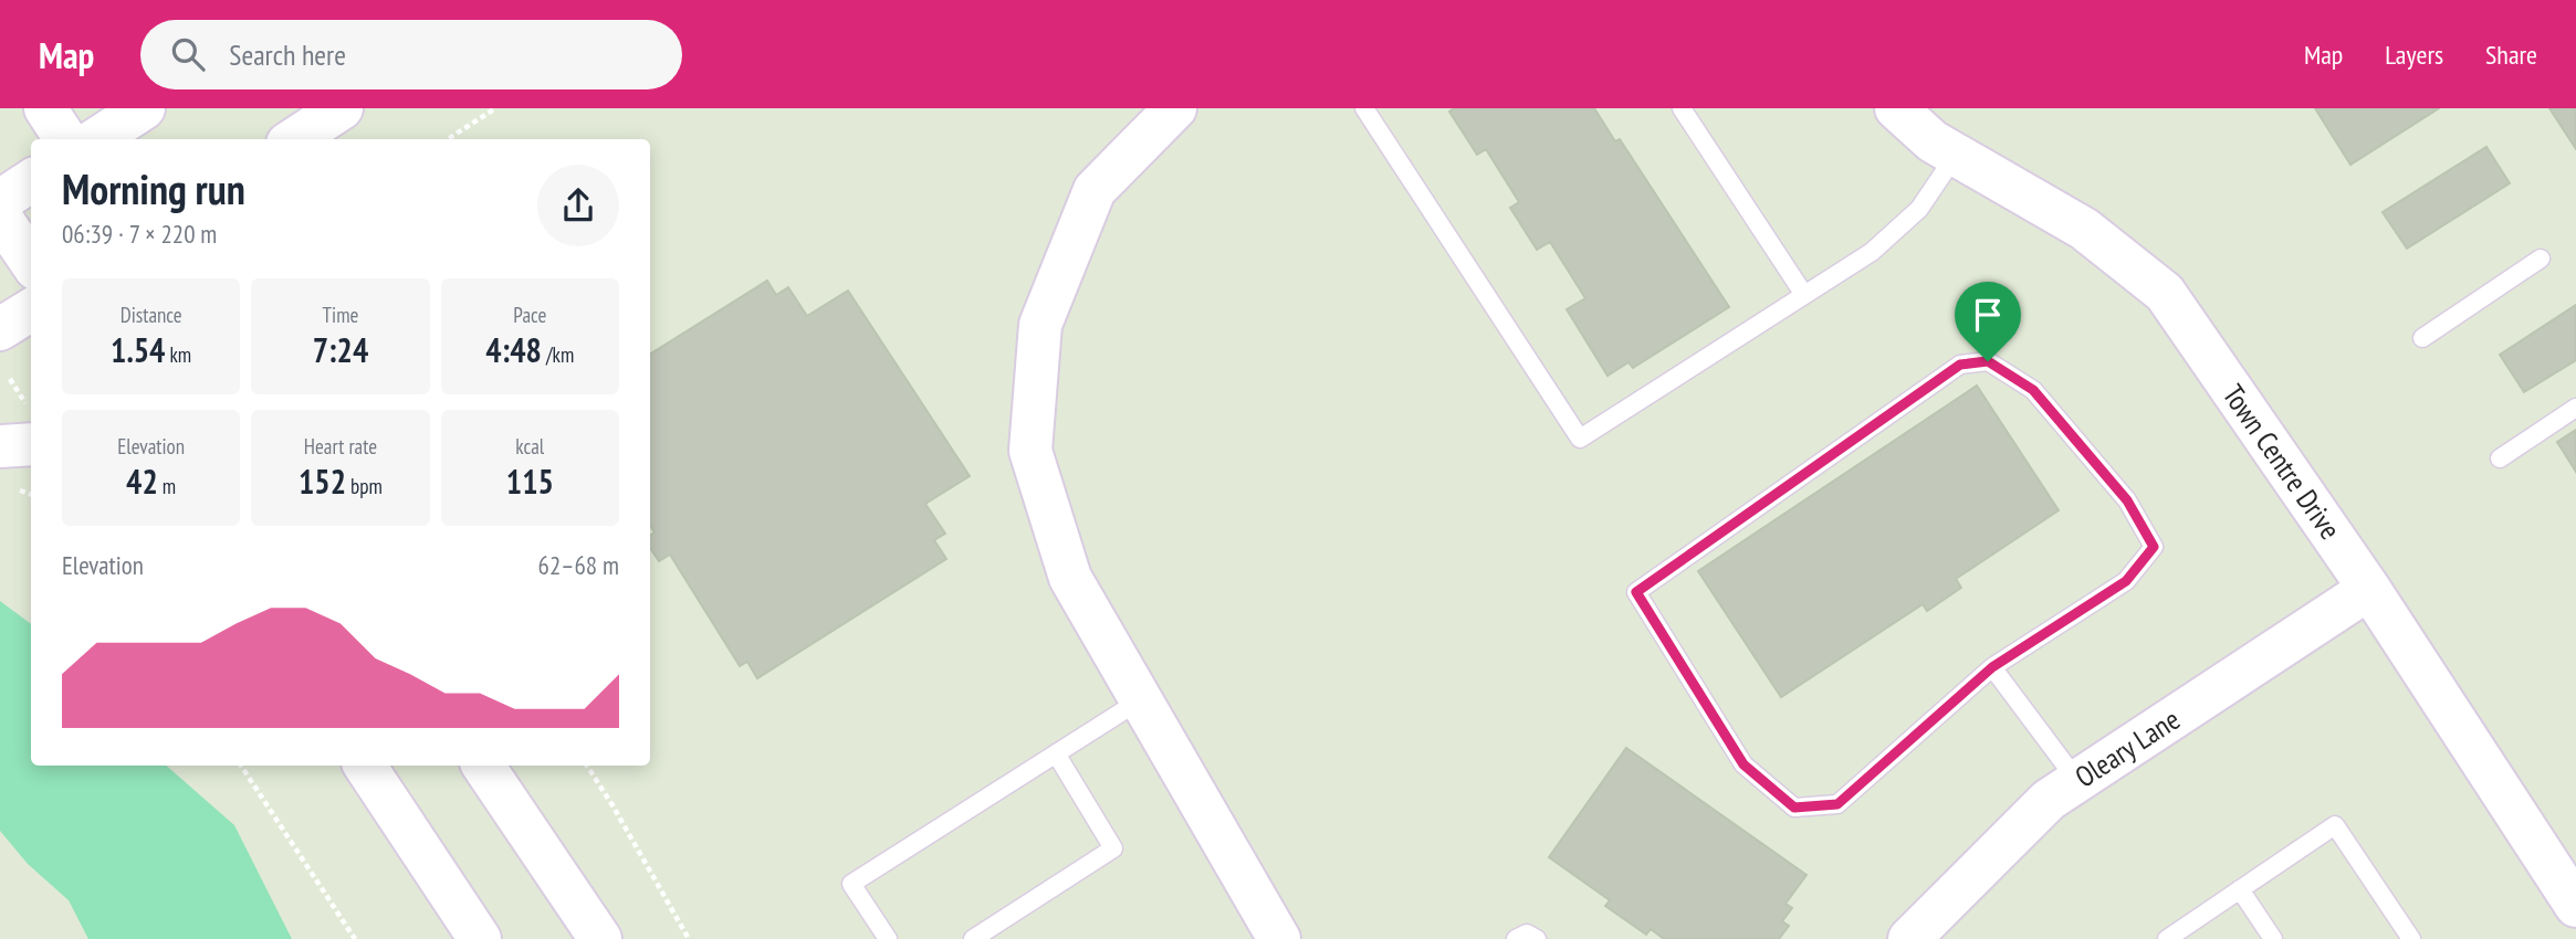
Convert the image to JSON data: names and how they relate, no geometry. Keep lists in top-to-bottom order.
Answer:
{
  "streets": {
    "street": ["Town Centre Drive", "Oleary Lane"]
  },
  "crossings": [
    ["Town Centre Drive", "Oleary Lane"]
  ],
  "page": {
    "header": "Map",
    "search": "Search here",
    "nav": ["Map", "Layers", "Share"],
    "heading": ["Morning run", "06:39 · 7 × 220 m"],
    "stats": [
      ["Distance", "1.54 km"],
      ["Time", "7:24"],
      ["Pace", "4:48 /km"],
      ["Elevation", "42 m"],
      ["Heart rate", "152 bpm"],
      ["kcal", "115"]
    ],
    "chart": ["Elevation", "62–68 m"]
  }
}
